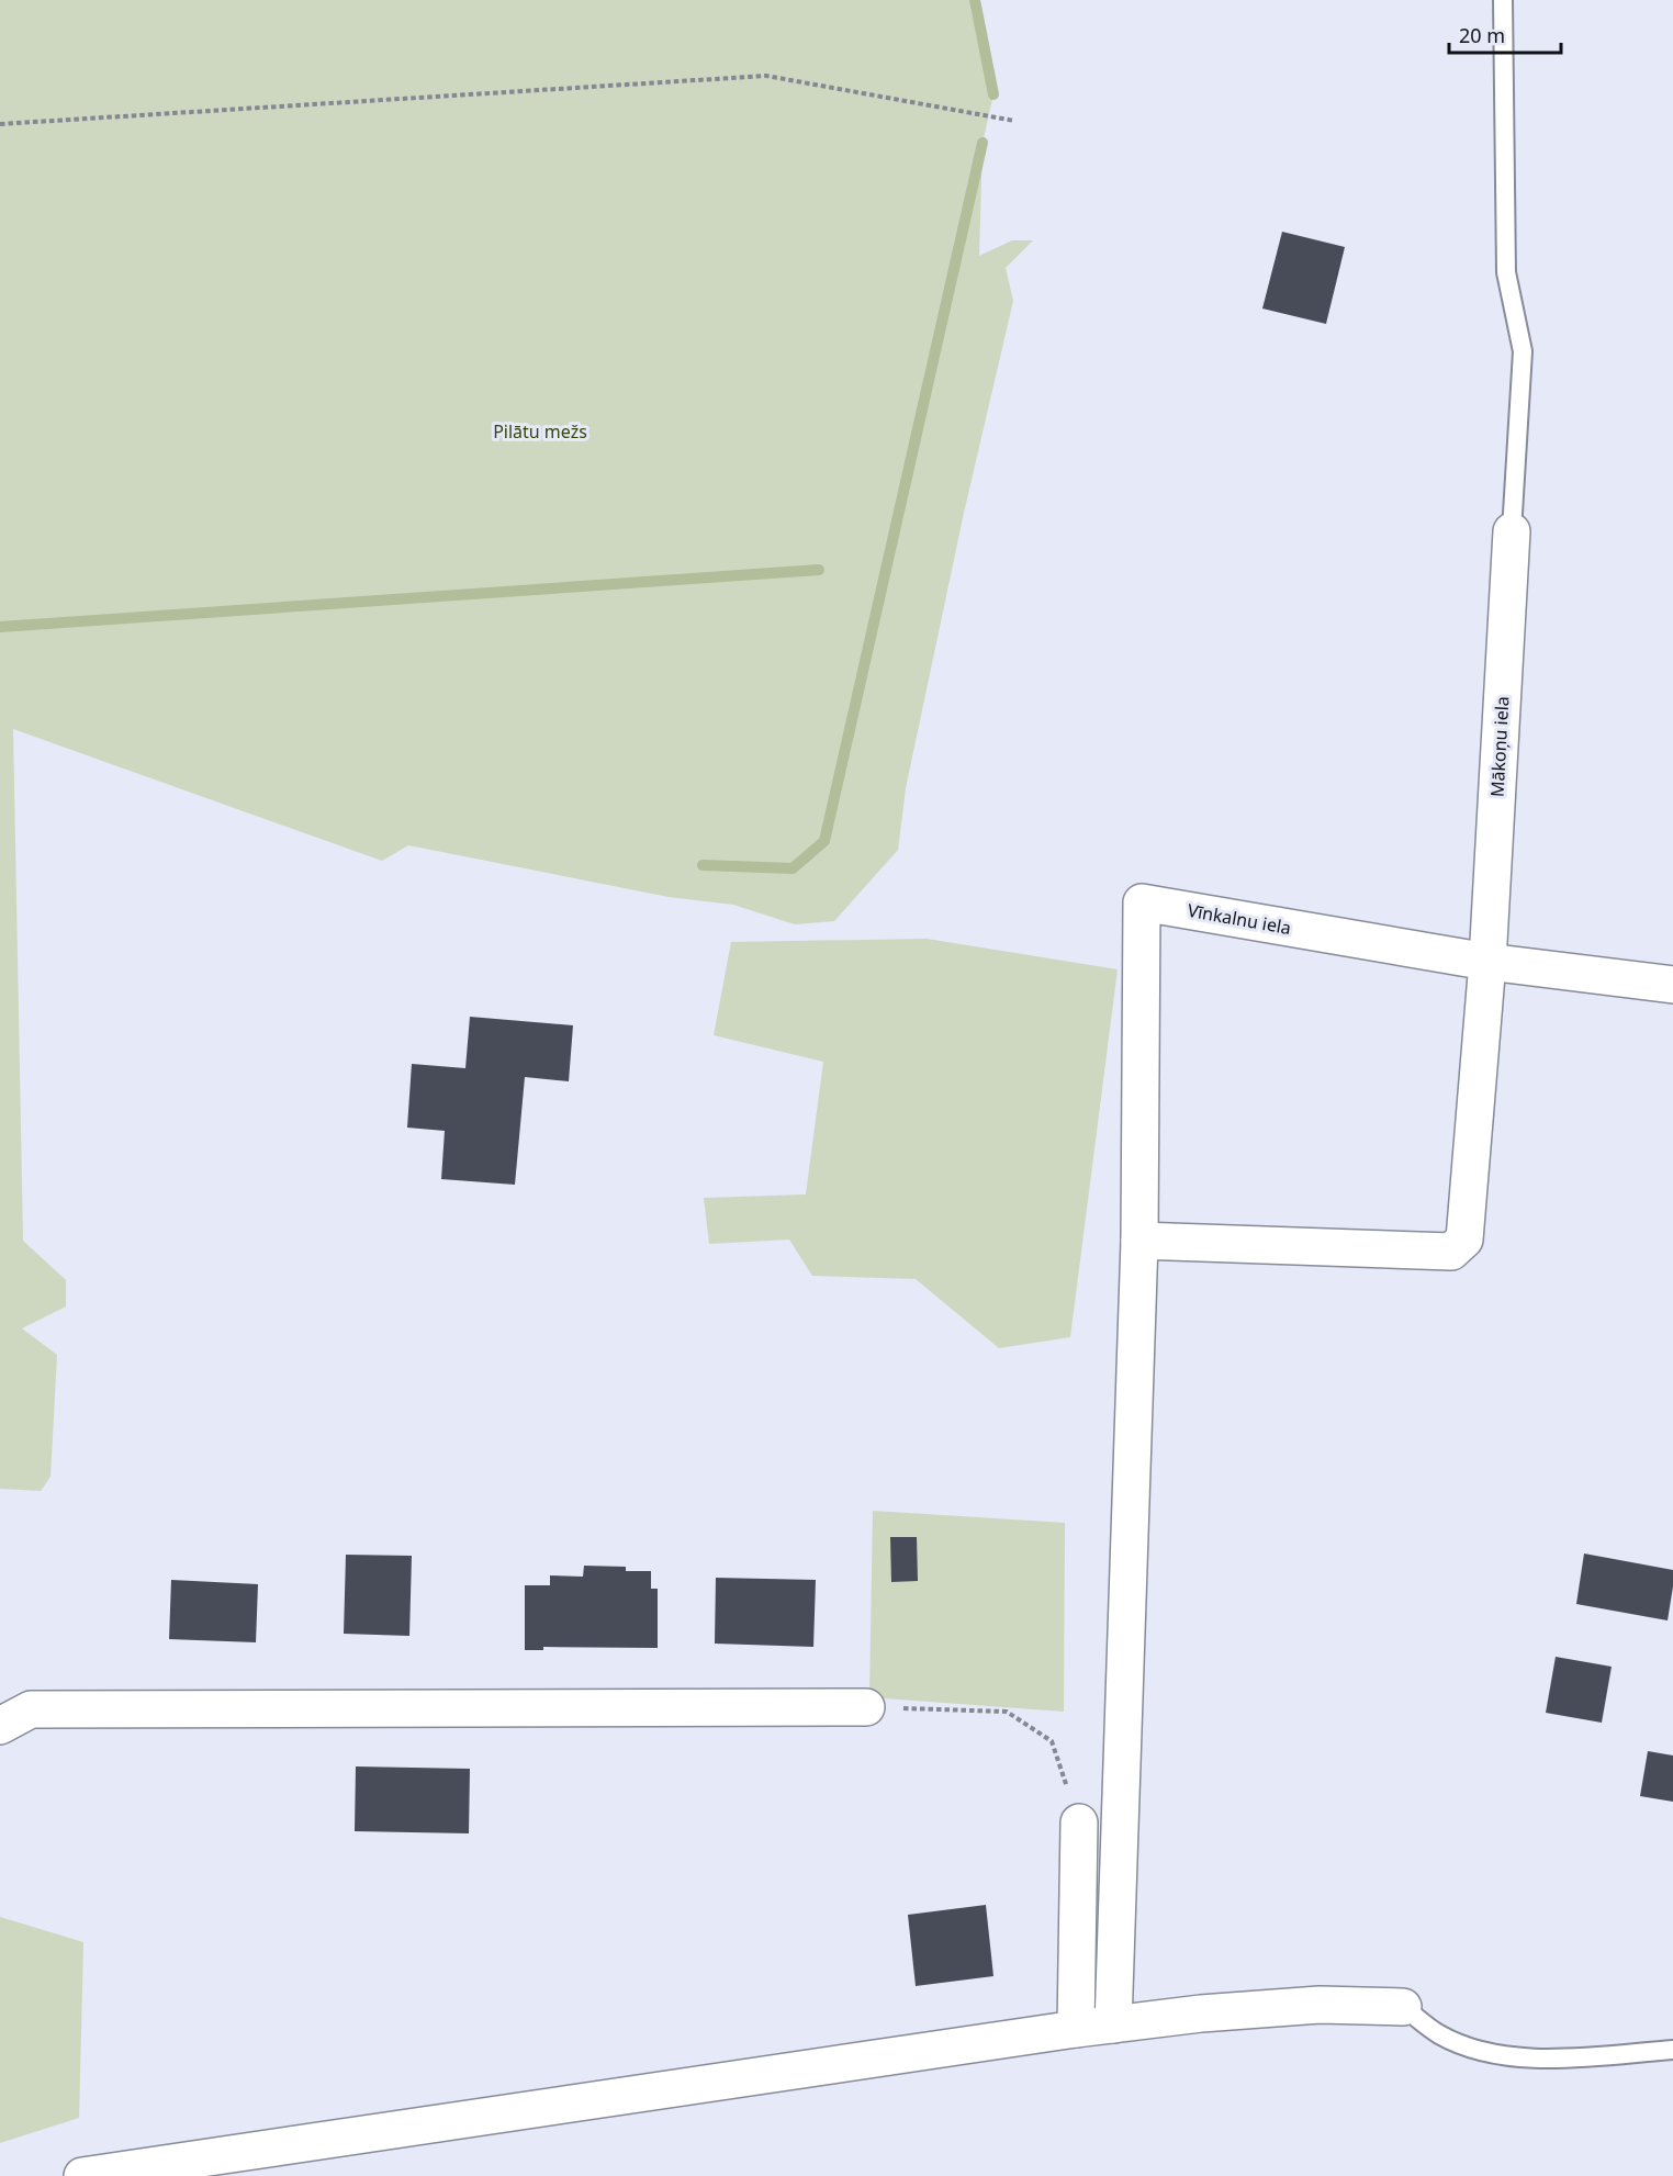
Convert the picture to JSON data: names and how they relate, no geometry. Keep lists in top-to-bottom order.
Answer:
{
  "streets": {
    "street": ["Mākoņu iela", "Vīnkalnu iela"]
  },
  "crossings": [
    ["Mākoņu iela", "Vīnkalnu iela"]
  ],
  "parks": ["Pilātu mežs"],
  "scale_bar": "20 m"
}
